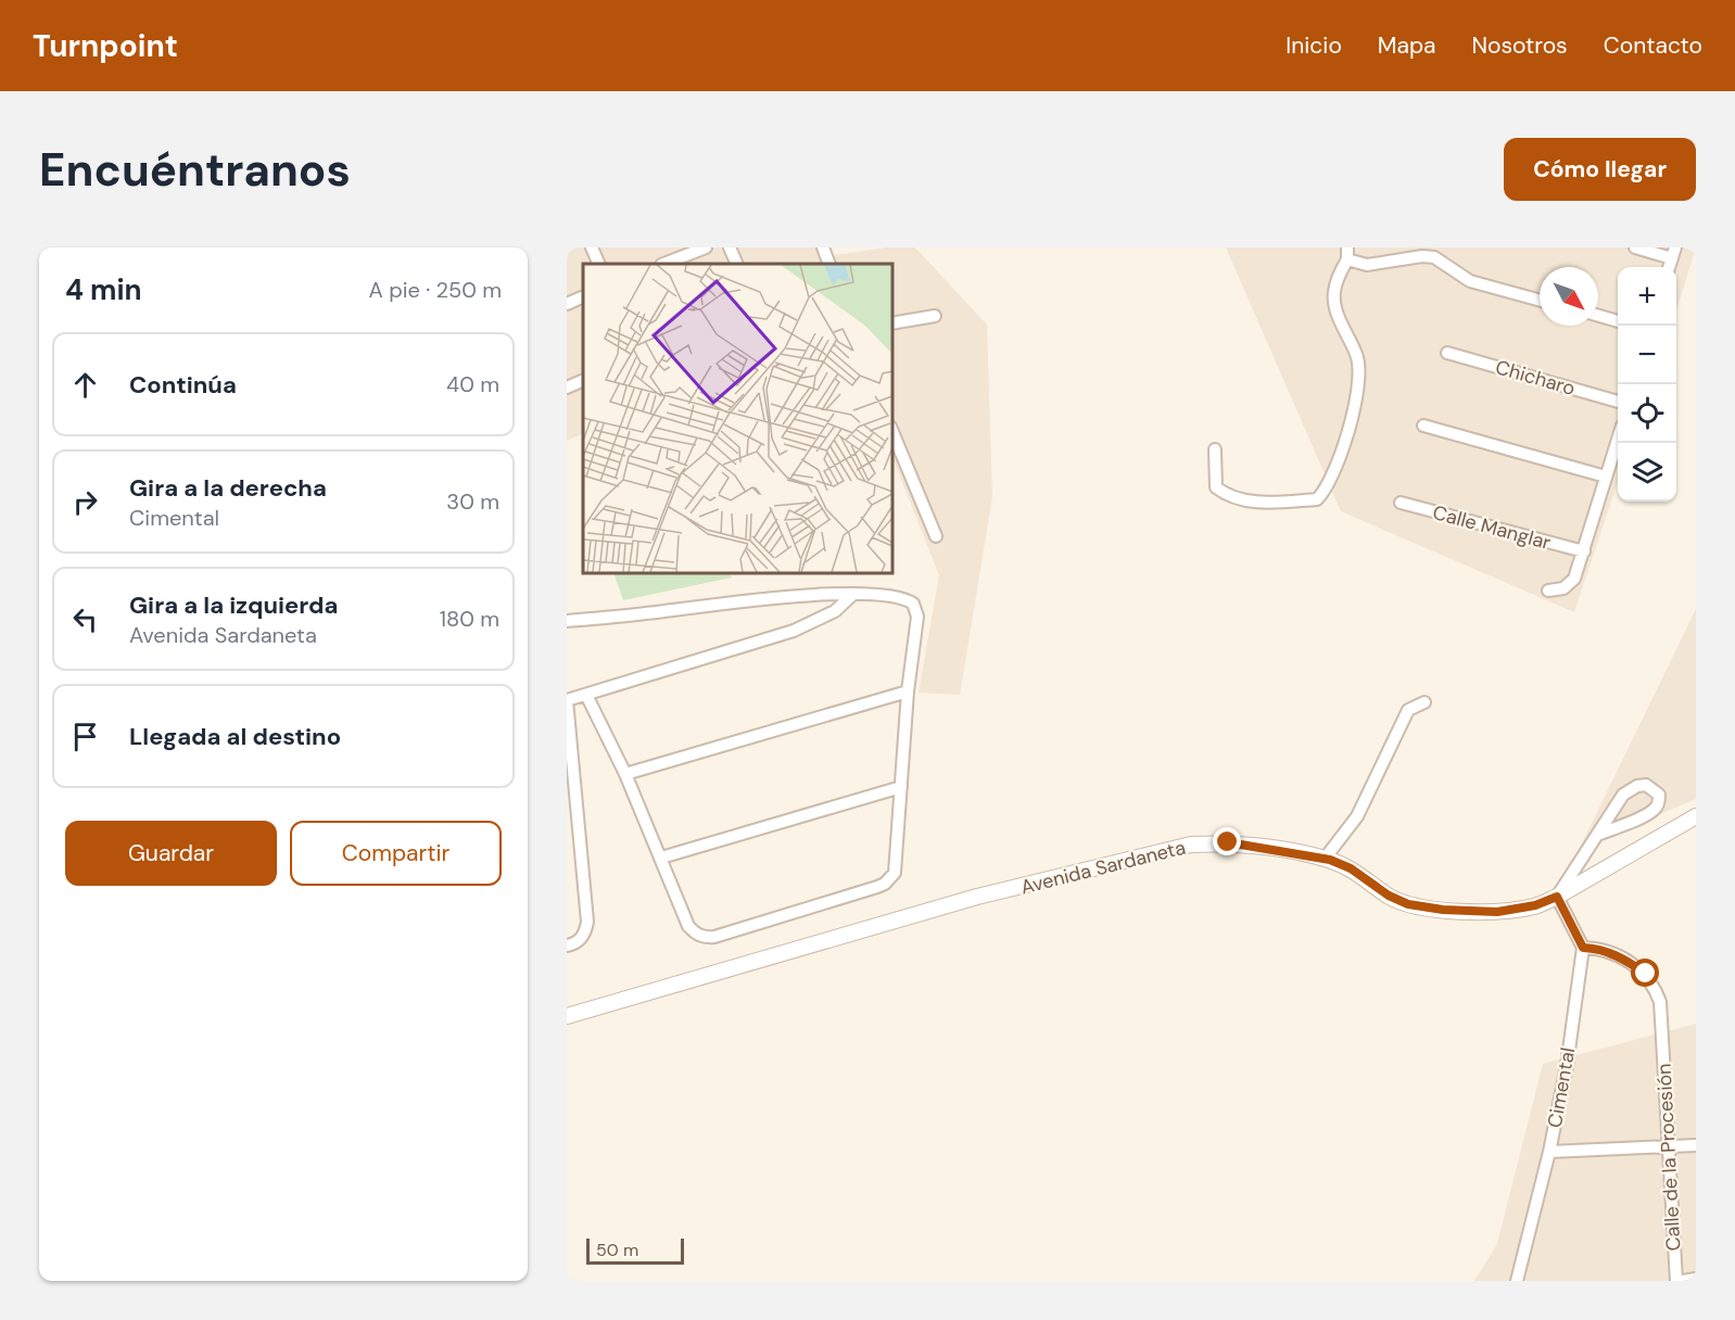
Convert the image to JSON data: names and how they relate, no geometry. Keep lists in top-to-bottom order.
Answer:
{
  "streets": {
    "street": [
      "Chicharo",
      "Calle Manglar",
      "Avenida Sardaneta",
      "Cimental",
      "Calle de la Procesión"
    ]
  },
  "crossings": [
    ["Cimental", "Calle de la Procesión"]
  ],
  "scale_bar": "50 m",
  "north": "bottom right",
  "page": {
    "header": "Turnpoint",
    "nav": [
      "Inicio",
      "Mapa",
      "Nosotros",
      "Contacto"
    ],
    "buttons": [
      "Cómo llegar",
      ["Guardar", "Compartir"]
    ],
    "title": "Encuéntranos",
    "heading": ["4 min", "A pie · 250 m"],
    "map_buttons": ["+", "−"],
    "list": [
      ["Continúa", "40 m"],
      ["Gira a la derecha", "Cimental", "30 m"],
      ["Gira a la izquierda", "Avenida Sardaneta", "180 m"],
      "Llegada al destino"
    ],
    "scale": "50 m"
  }
}
